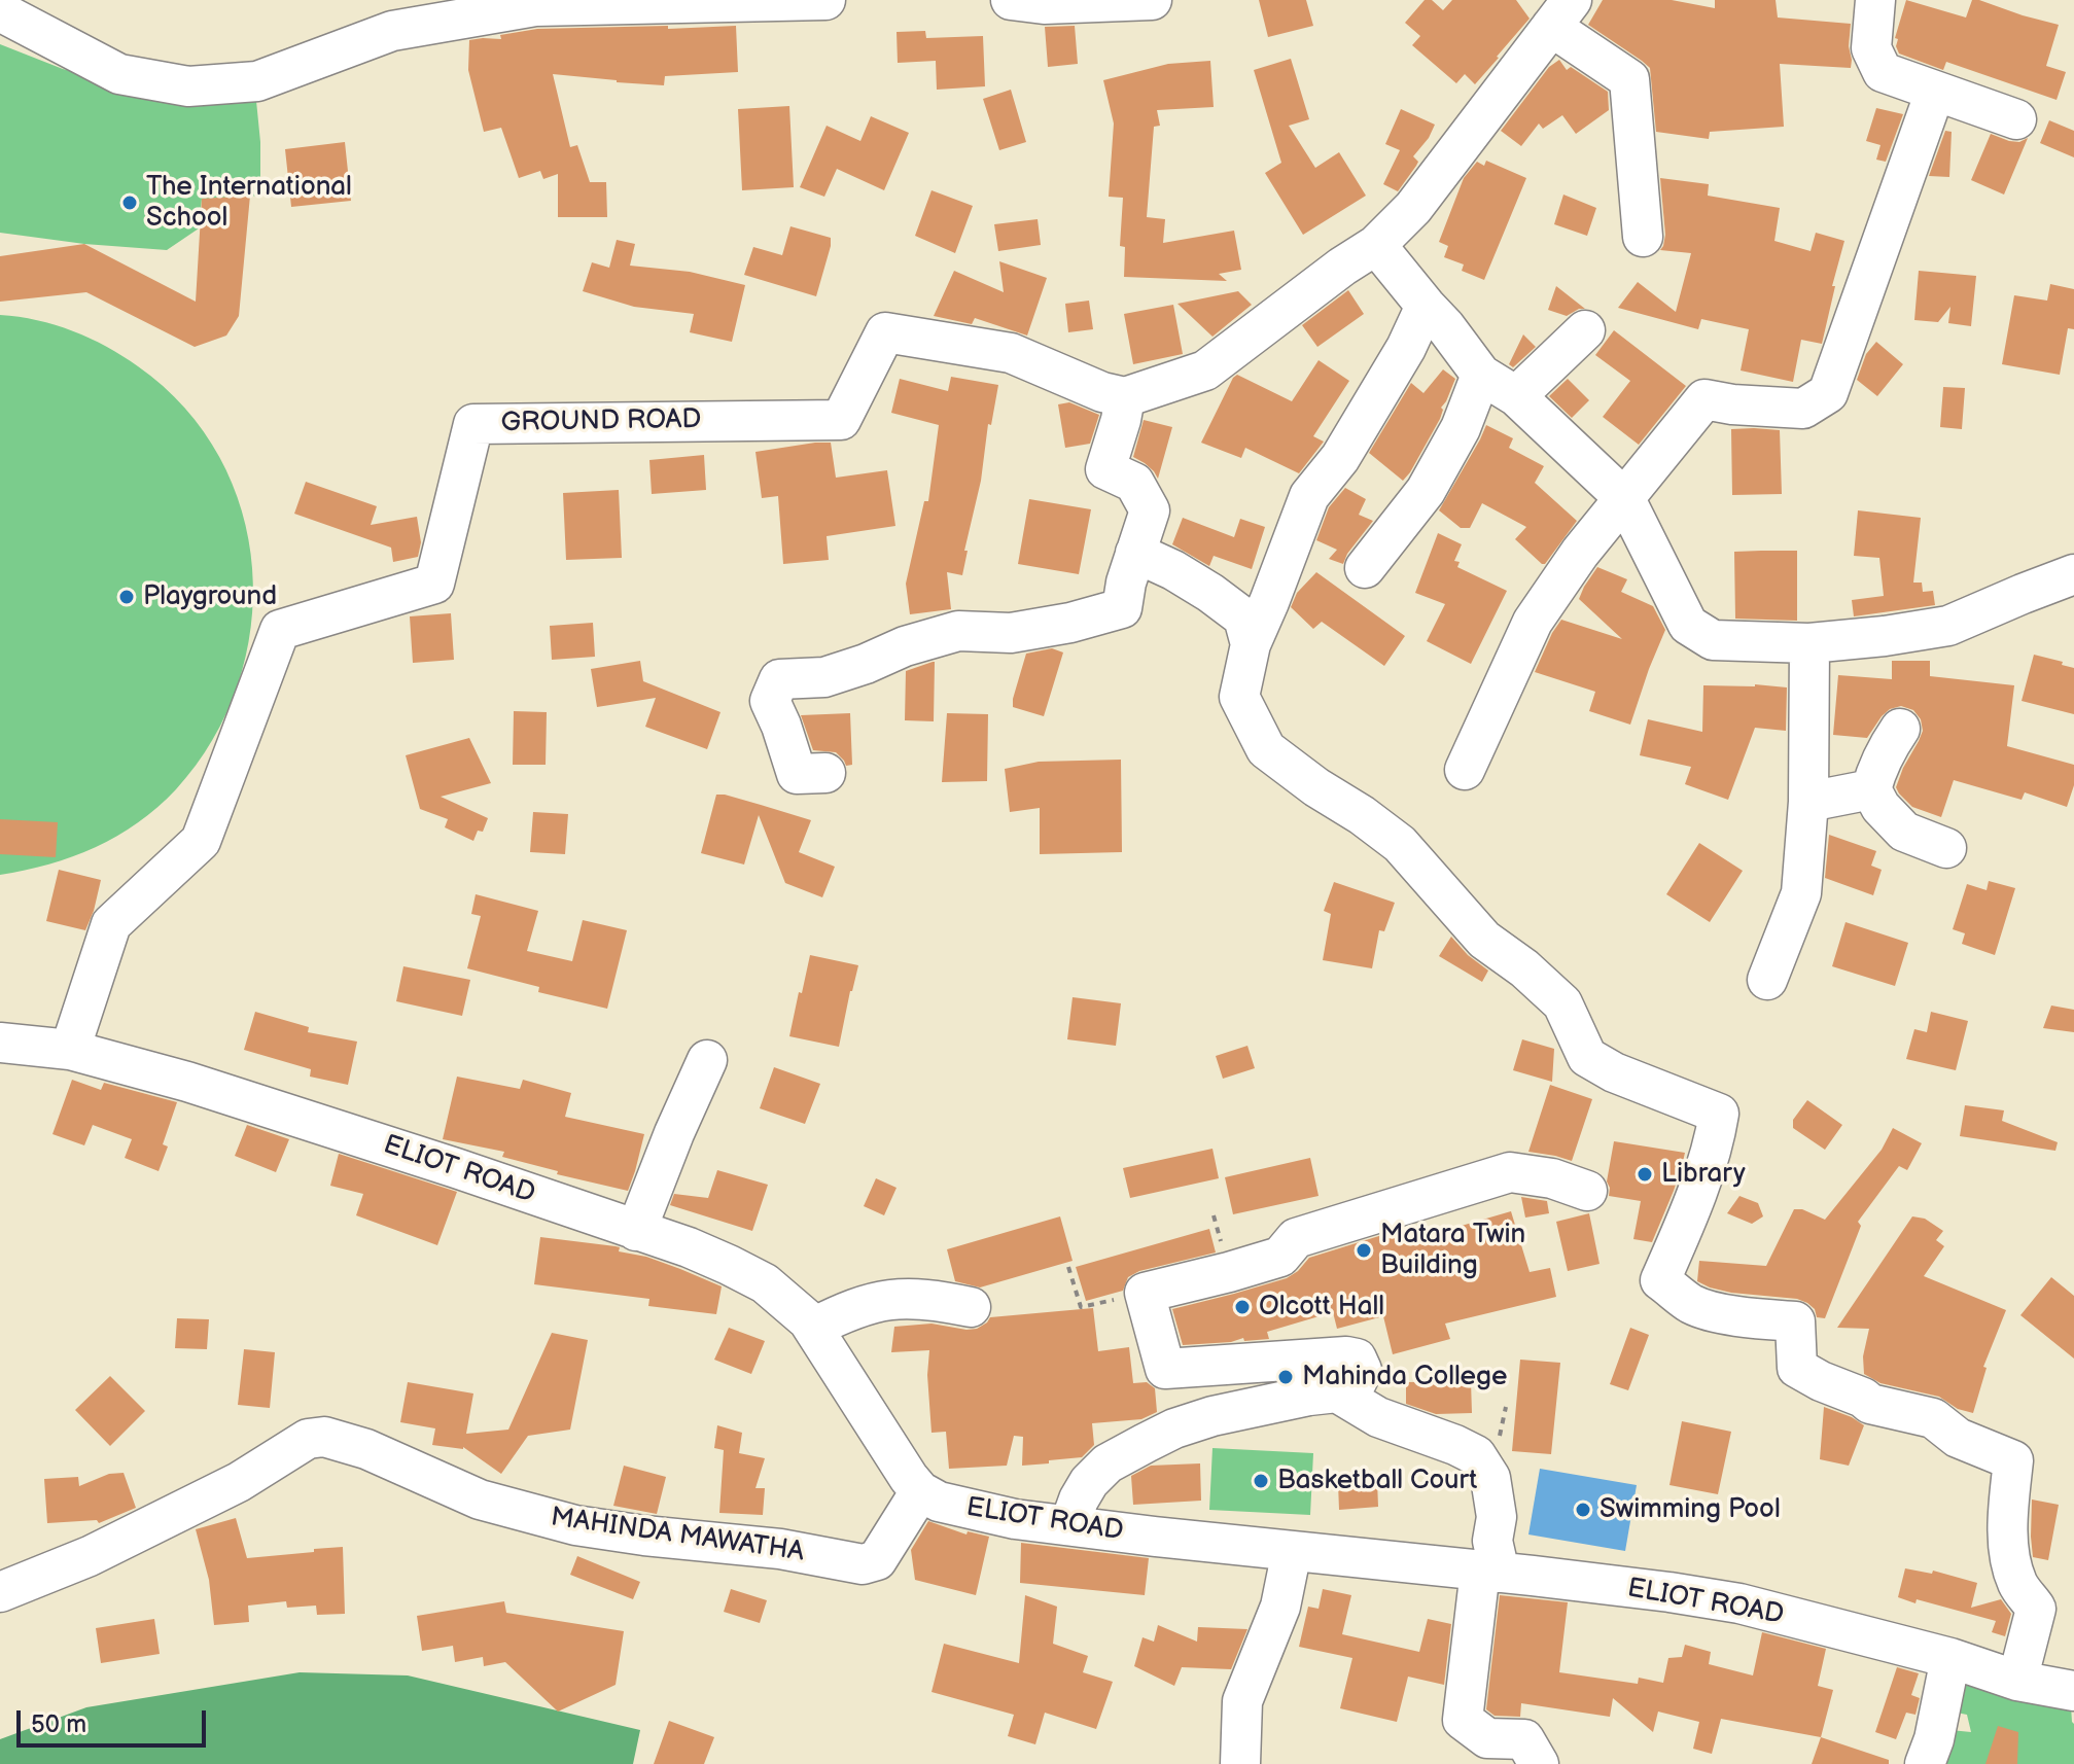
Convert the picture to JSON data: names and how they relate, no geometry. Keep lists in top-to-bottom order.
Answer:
{
  "streets": {
    "street": ["GROUND ROAD", "ELIOT ROAD", "MAHINDA MAWATHA"]
  },
  "crossings": [
    ["GROUND ROAD", "ELIOT ROAD"],
    ["ELIOT ROAD", "MAHINDA MAWATHA"]
  ],
  "places": [
    "The International School",
    "Playground",
    "Library",
    "Matara Twin Building",
    "Olcott Hall",
    "Mahinda College",
    "Basketball Court",
    "Swimming Pool"
  ],
  "scale_bar": "50 m"
}
